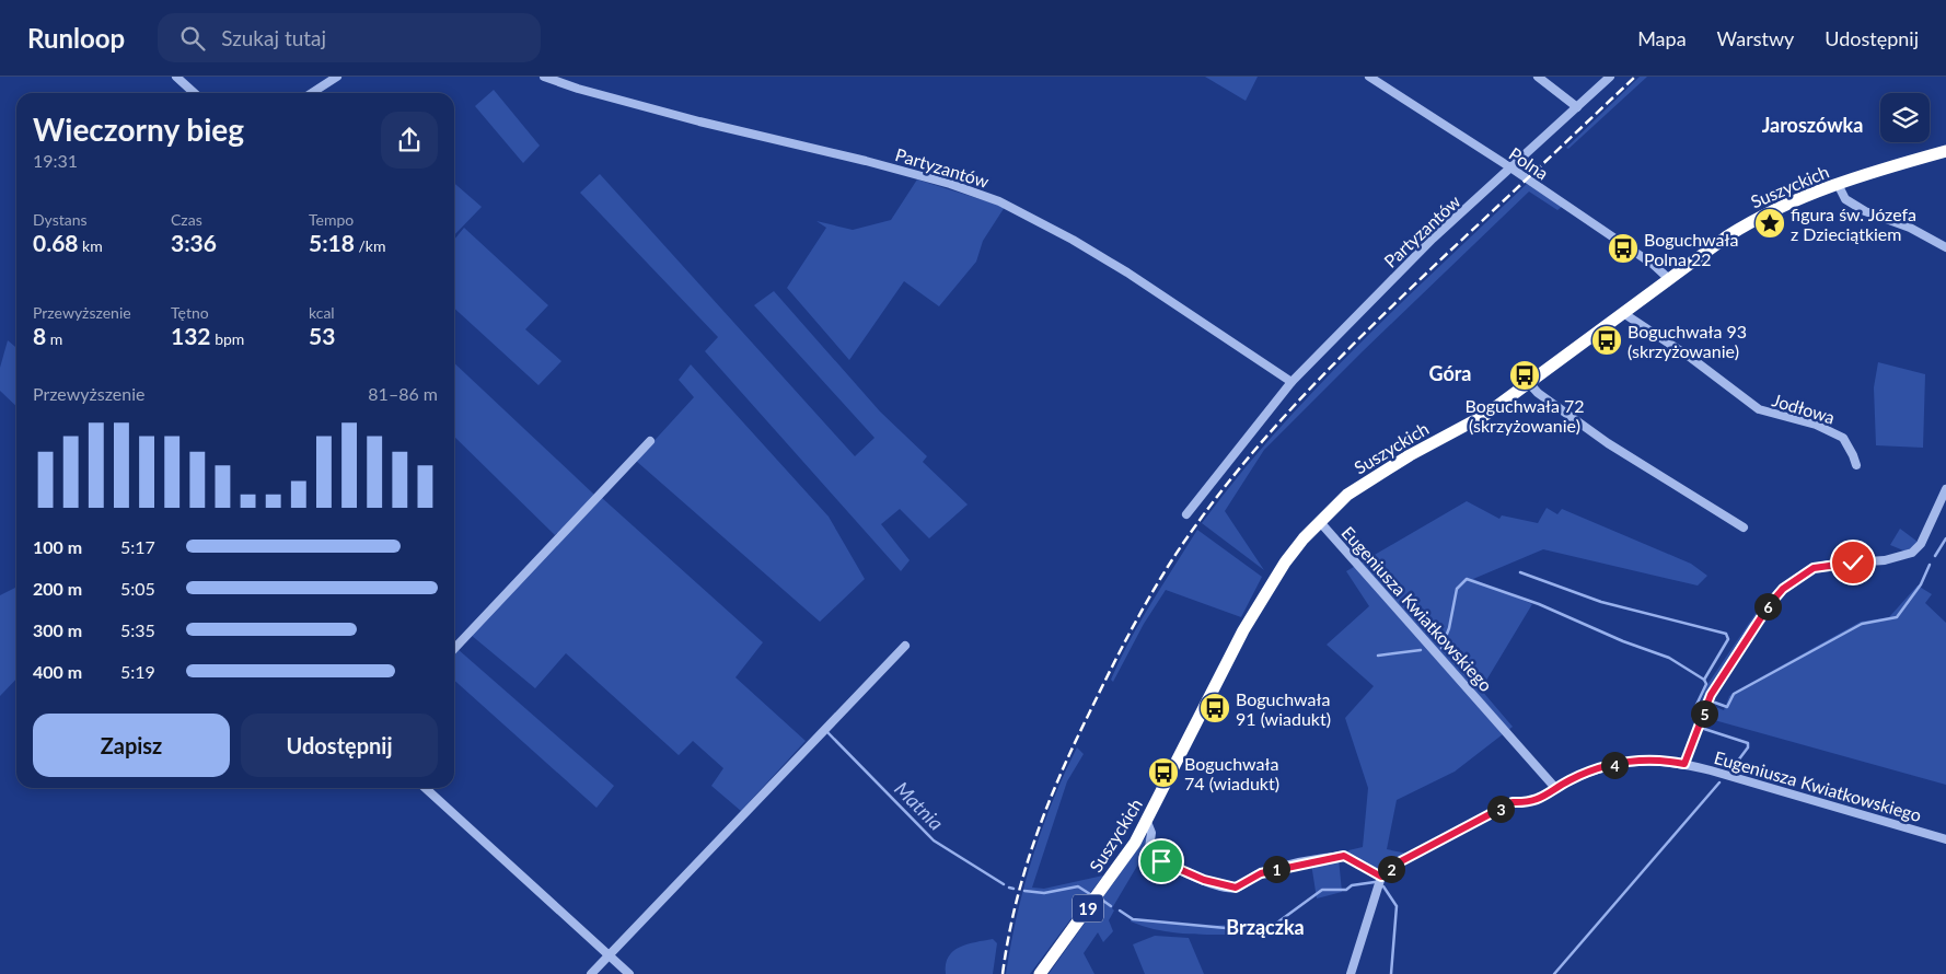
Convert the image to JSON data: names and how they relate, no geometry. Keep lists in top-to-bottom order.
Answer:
{
  "streets": {
    "highway": ["Suszyckich", "19"],
    "street": [
      "Polna",
      "Partyzantów",
      "Jodłowa",
      "Eugeniusza Kwiatkowskiego"
    ]
  },
  "crossings": [
    ["Polna", "Partyzantów"],
    ["Polna", "Suszyckich"],
    ["Suszyckich", "Jodłowa"],
    ["Suszyckich", "Eugeniusza Kwiatkowskiego"]
  ],
  "districts": ["Jaroszówka", "Góra", "Brzączka"],
  "water": ["Matnia"],
  "places": {
    "place": ["figura św. Józefa z Dzieciątkiem"],
    "bus stop": [
      "Boguchwała Polna 22",
      "Boguchwała 93 (skrzyżowanie)",
      "Boguchwała 72 (skrzyżowanie)",
      "Boguchwała 91 (wiadukt)",
      "Boguchwała 74 (wiadukt)"
    ]
  },
  "page": {
    "header": "Runloop",
    "search": "Szukaj tutaj",
    "nav": ["Mapa", "Warstwy", "Udostępnij"],
    "heading": ["Wieczorny bieg", "19:31"],
    "stats": [
      ["Dystans", "0.68 km"],
      ["Czas", "3:36"],
      ["Tempo", "5:18 /km"],
      ["Przewyższenie", "8 m"],
      ["Tętno", "132 bpm"],
      ["kcal", "53"]
    ],
    "chart": ["Przewyższenie", "81–86 m"],
    "list": [
      {
        "name": "100 m",
        "note": "5:17"
      },
      {
        "name": "200 m",
        "note": "5:05"
      },
      {
        "name": "300 m",
        "note": "5:35"
      },
      {
        "name": "400 m",
        "note": "5:19"
      }
    ],
    "pins": [
      "6",
      "5",
      "4",
      "3",
      "1",
      "2"
    ],
    "buttons": ["Zapisz", "Udostępnij"]
  }
}
